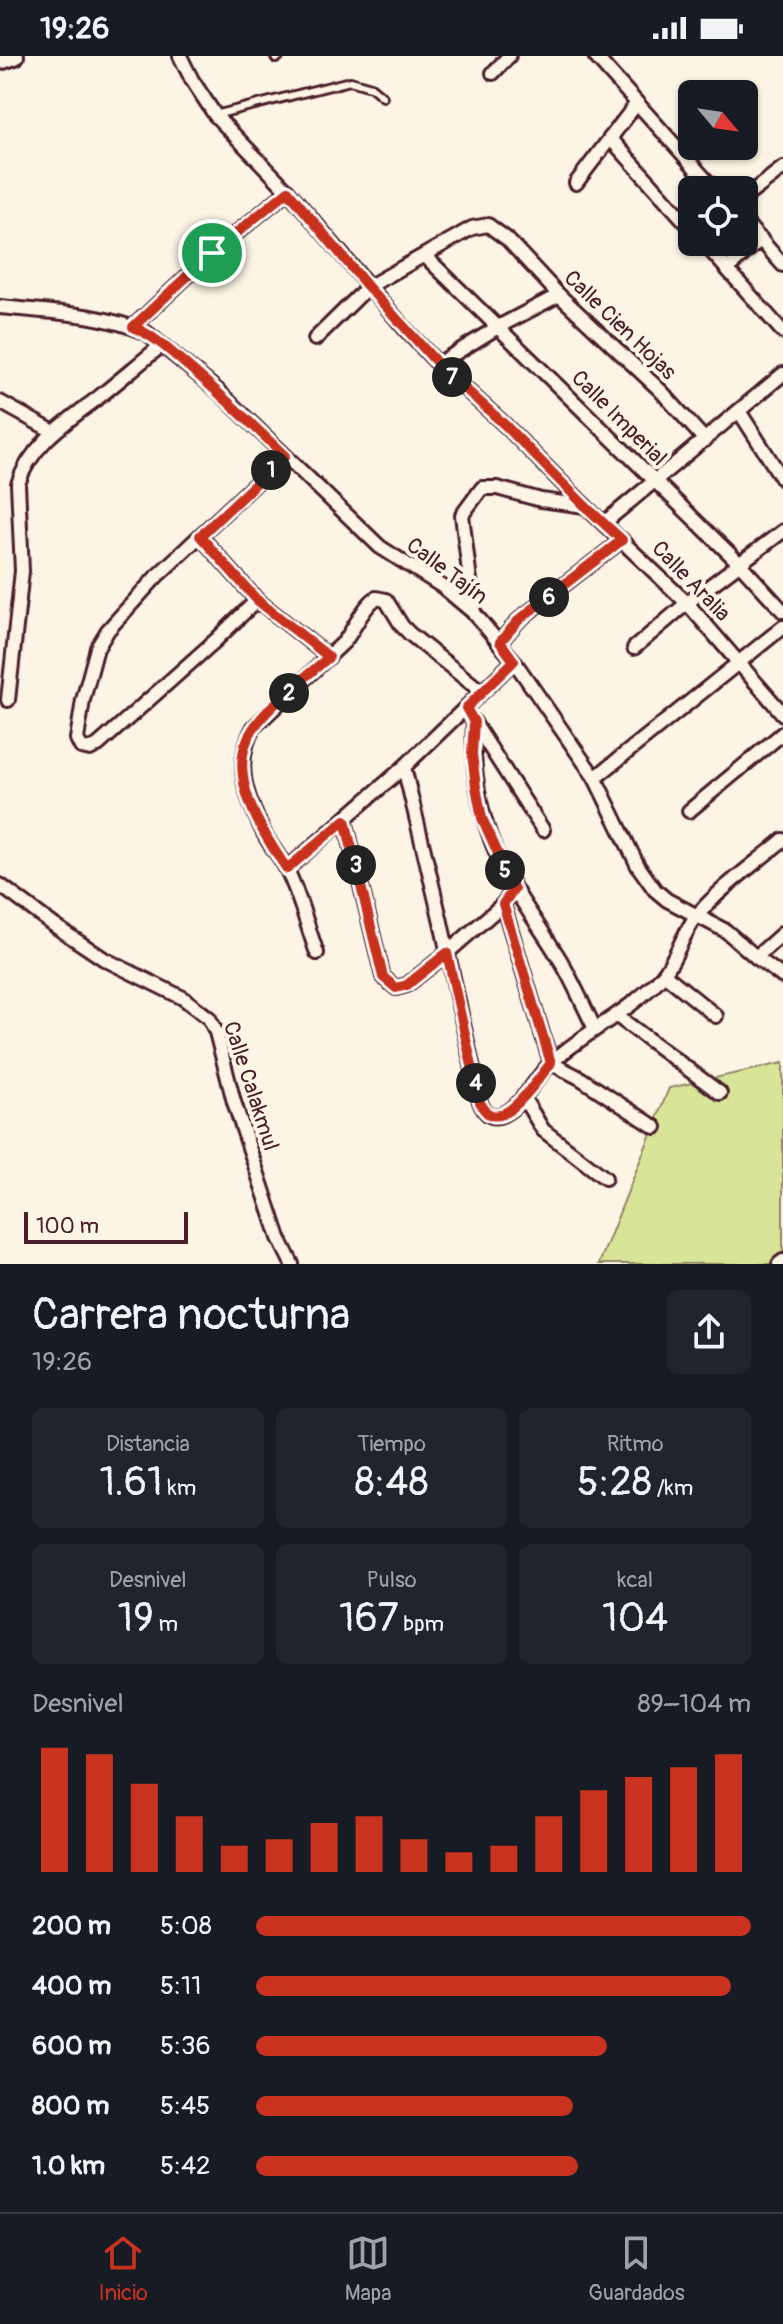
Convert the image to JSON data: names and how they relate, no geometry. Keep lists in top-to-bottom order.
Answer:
{
  "streets": {
    "street": [
      "Calle Cien Hojas",
      "Calle Imperial",
      "Calle Tajín",
      "Calle Aralia",
      "Calle Calakmul"
    ]
  },
  "crossings": [
    ["Calle Cien Hojas", "Calle Imperial"]
  ],
  "scale_bar": "100 m",
  "north": "bottom right",
  "page": {
    "status": "19:26",
    "pins": [
      "7",
      "1",
      "6",
      "2",
      "3",
      "5",
      "4"
    ],
    "scale": "100 m",
    "heading": ["Carrera nocturna", "19:26"],
    "stats": [
      ["Distancia", "1.61 km"],
      ["Tiempo", "8:48"],
      ["Ritmo", "5:28 /km"],
      ["Desnivel", "19 m"],
      ["Pulso", "167 bpm"],
      ["kcal", "104"]
    ],
    "chart": ["Desnivel", "89–104 m"],
    "list": [
      {
        "name": "200 m",
        "note": "5:08"
      },
      {
        "name": "400 m",
        "note": "5:11"
      },
      {
        "name": "600 m",
        "note": "5:36"
      },
      {
        "name": "800 m",
        "note": "5:45"
      },
      {
        "name": "1.0 km",
        "note": "5:42"
      }
    ],
    "tabs": ["Inicio", "Mapa", "Guardados"]
  }
}
